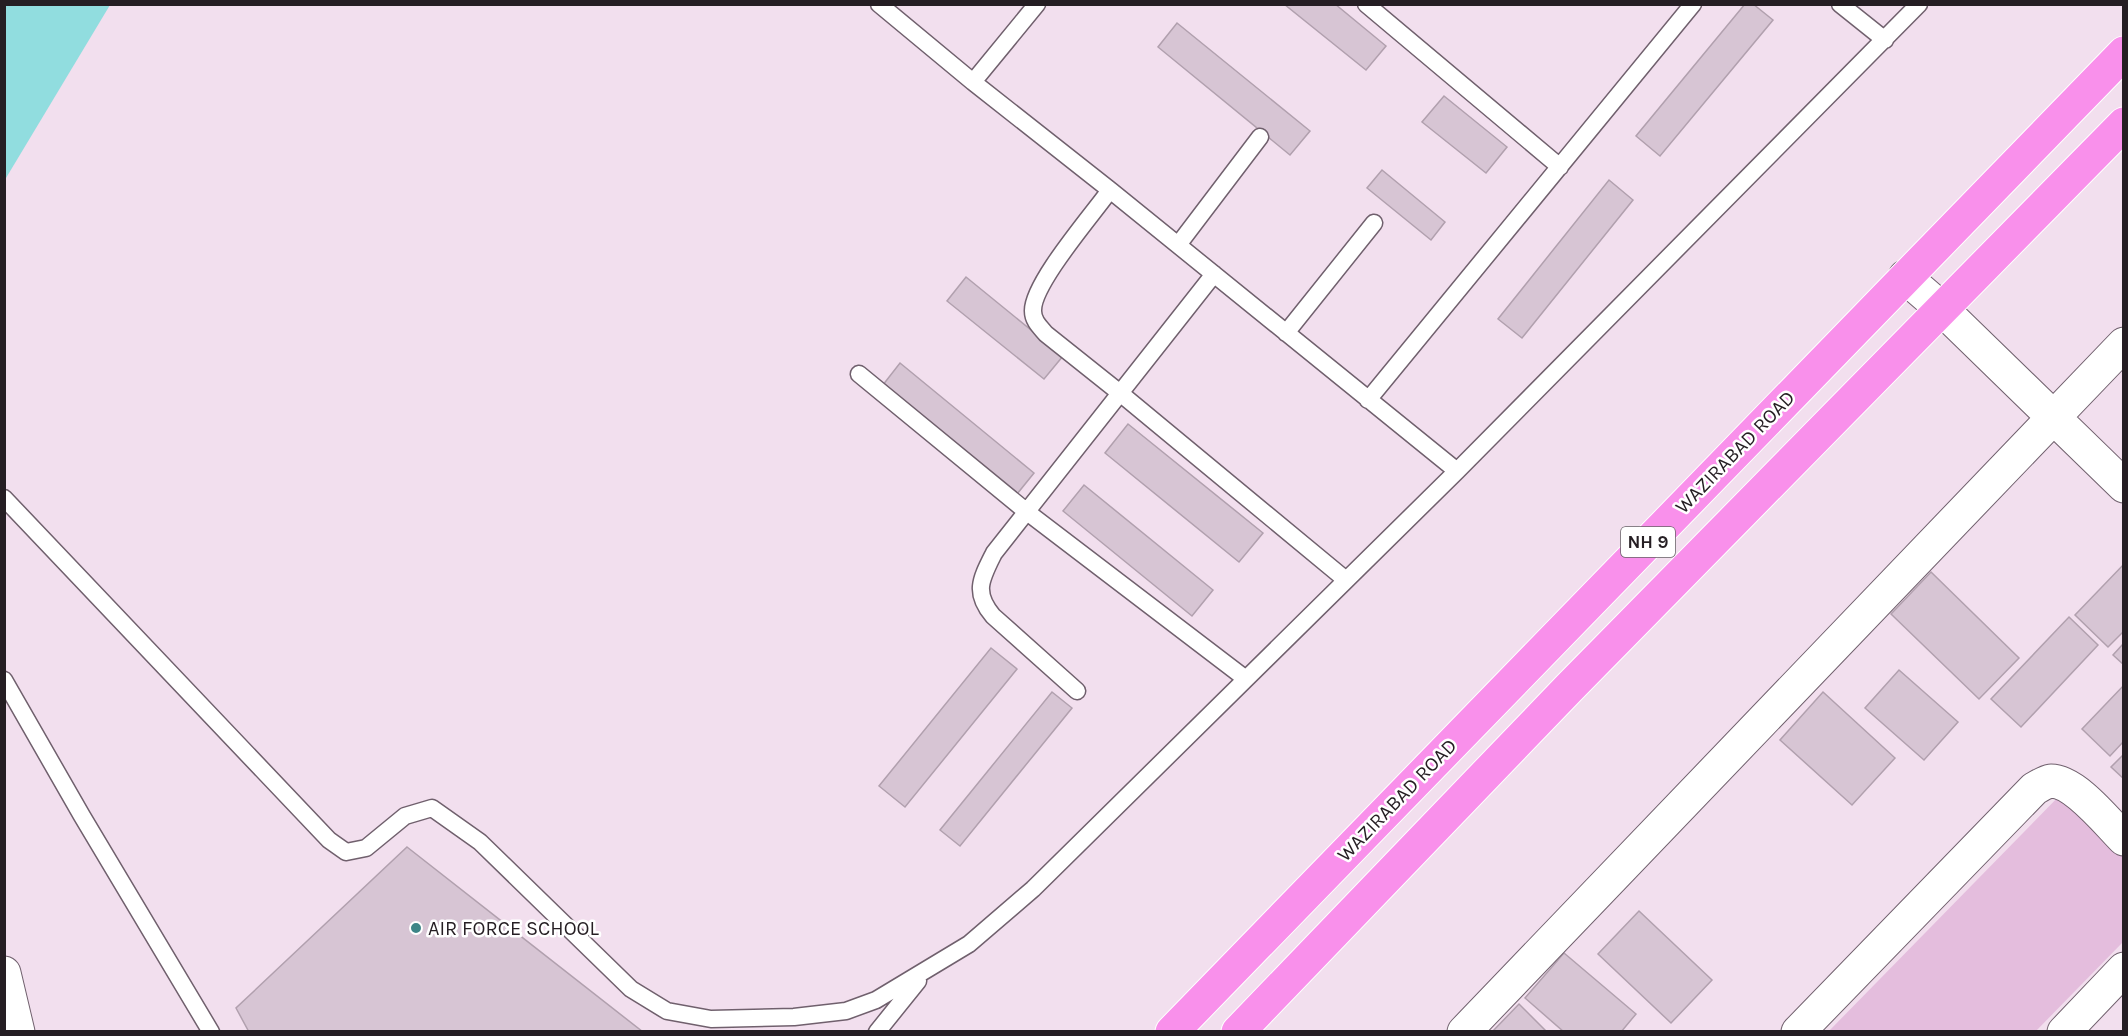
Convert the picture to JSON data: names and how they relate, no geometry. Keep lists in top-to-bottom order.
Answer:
{
  "streets": {
    "highway": ["WAZIRABAD ROAD", "NH 9"]
  },
  "places": ["AIR FORCE SCHOOL"]
}
